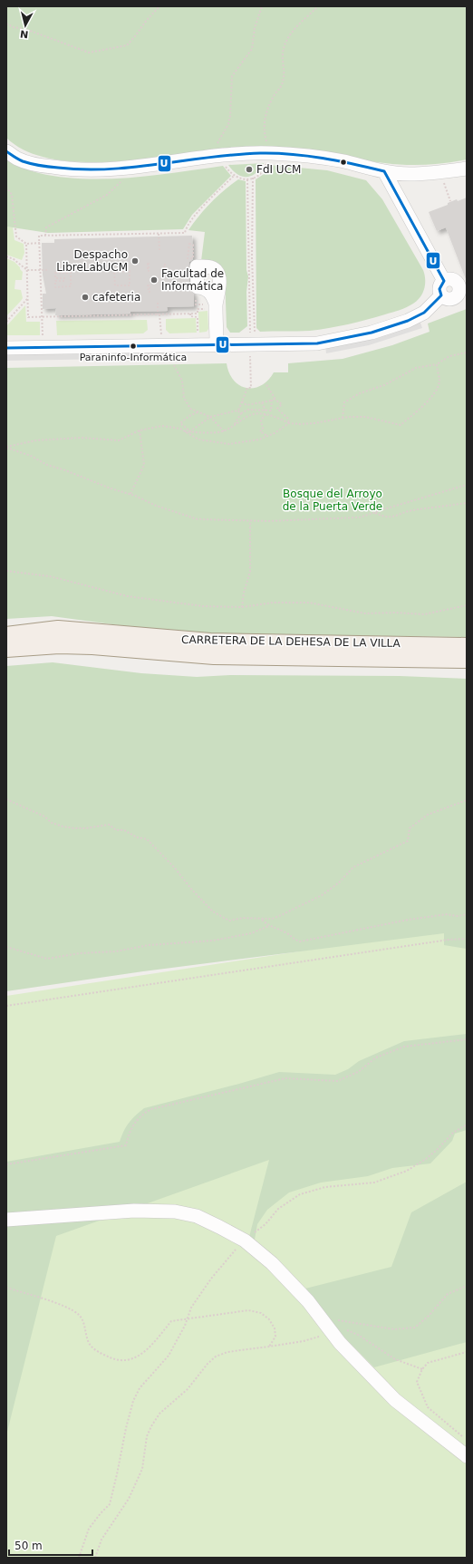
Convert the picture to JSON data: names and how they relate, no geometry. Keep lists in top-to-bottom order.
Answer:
{
  "streets": {
    "main road": ["CARRETERA DE LA DEHESA DE LA VILLA"]
  },
  "parks": ["Bosque del Arroyo de la Puerta Verde"],
  "places": [
    "FdI UCM",
    "Despacho LibreLabUCM",
    "Facultad de Informática",
    "cafeteria",
    "Paraninfo-Informática"
  ],
  "lines": ["transit line U"],
  "scale_bar": "50 m",
  "north": "bottom"
}
